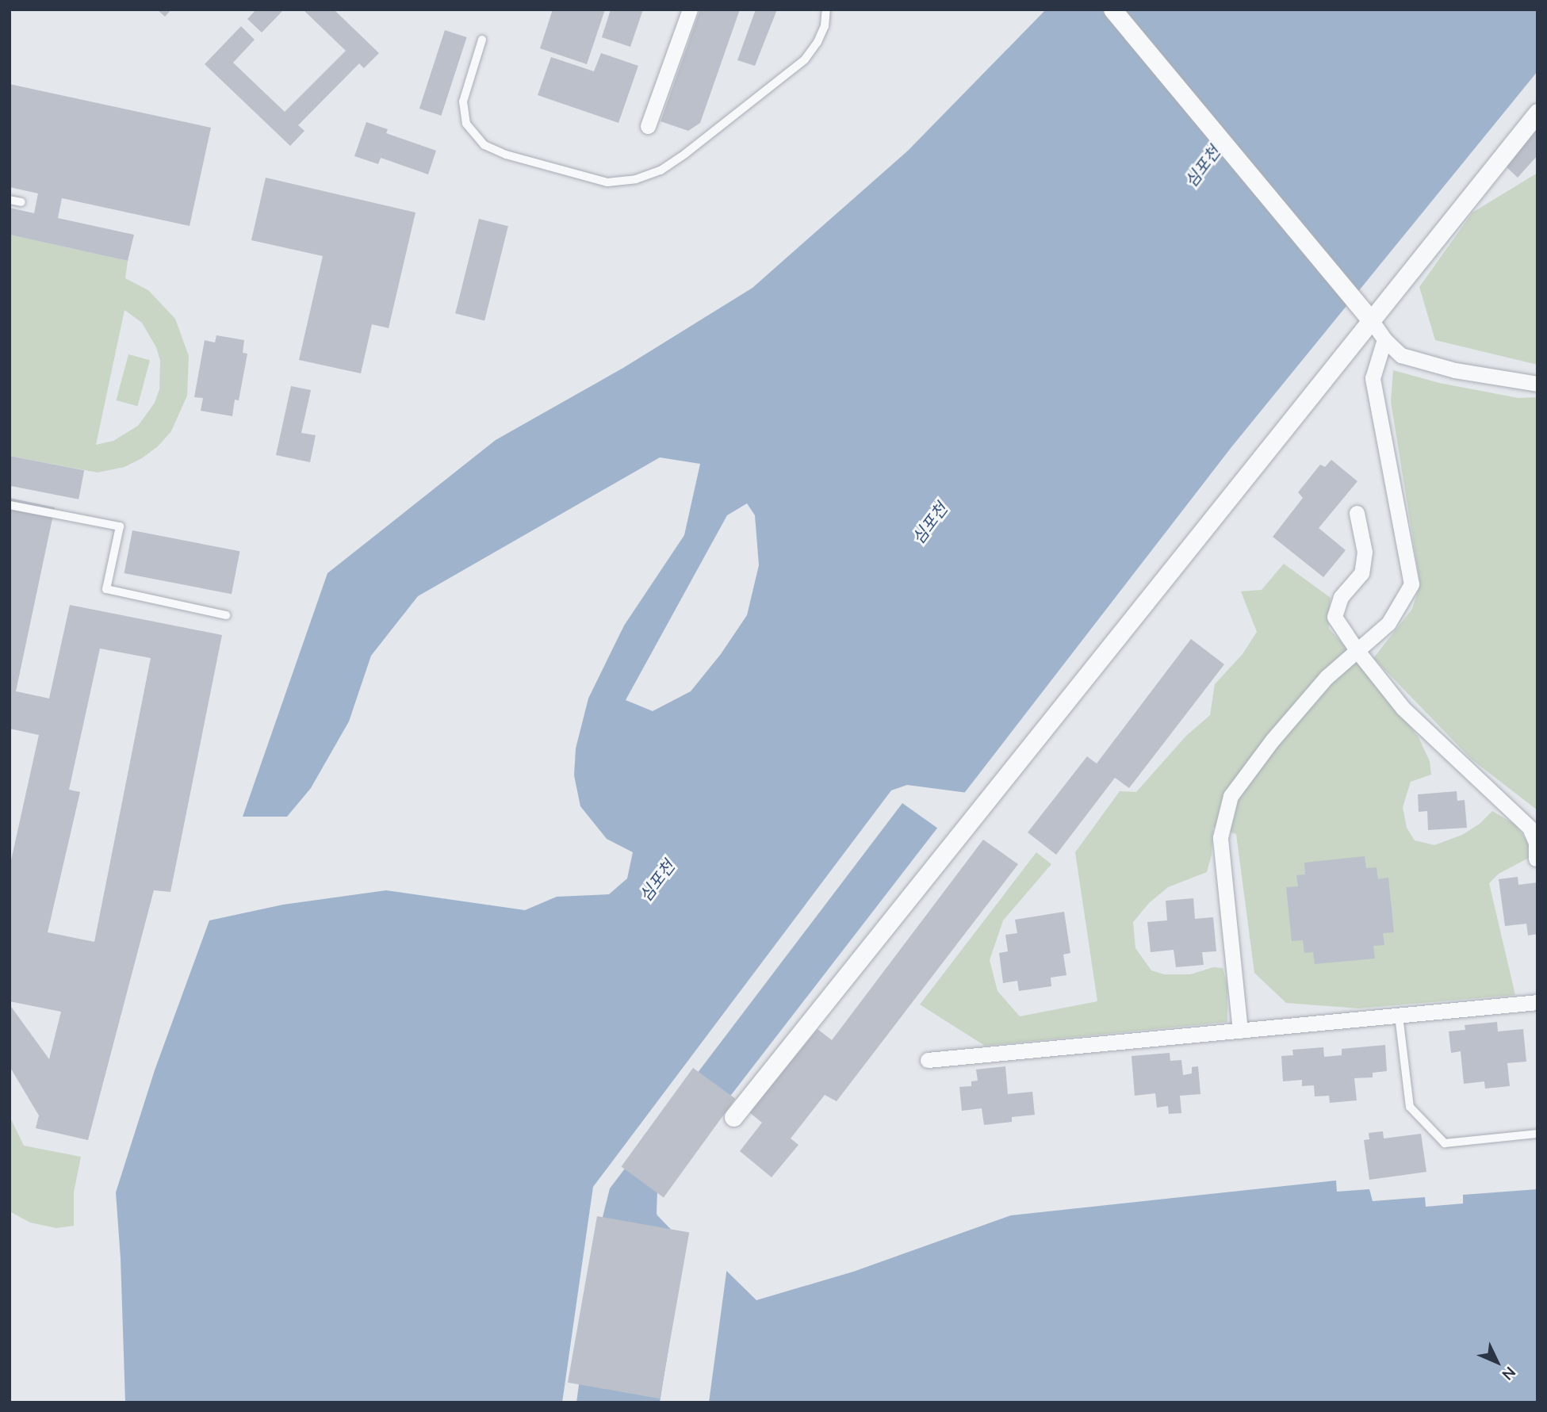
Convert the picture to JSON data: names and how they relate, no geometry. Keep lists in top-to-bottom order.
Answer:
{
  "water": ["심포천"],
  "north": "bottom right"
}
